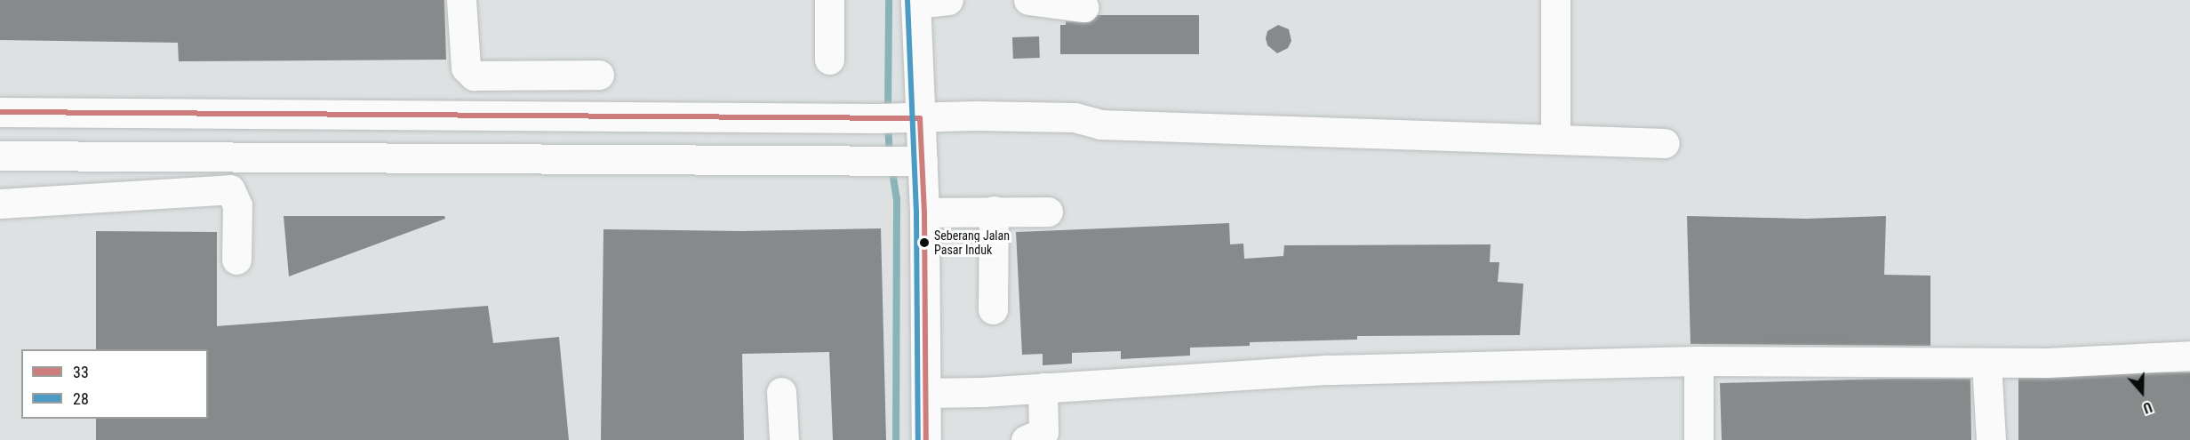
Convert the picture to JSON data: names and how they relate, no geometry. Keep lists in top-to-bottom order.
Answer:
{
  "places": ["Seberang Jalan Pasar Induk"],
  "lines": ["transit line 28", "transit line 33"],
  "legend": ["33", "28"],
  "north": "bottom"
}
